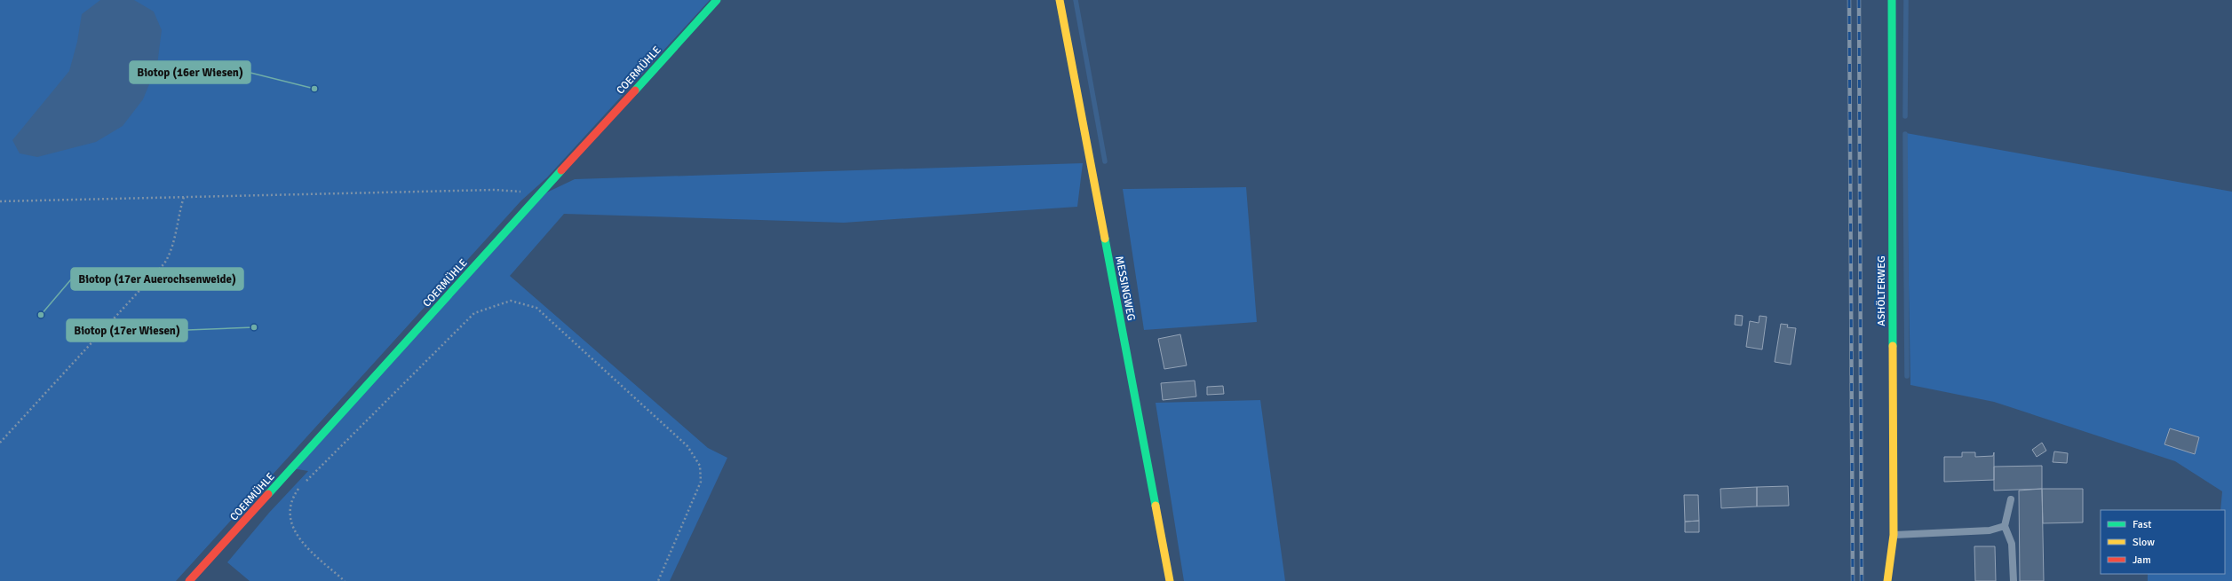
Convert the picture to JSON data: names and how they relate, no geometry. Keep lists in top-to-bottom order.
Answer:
{
  "streets": {
    "street": ["COERMÜHLE", "MESSINGWEG", "ASHÖLTERWEG"]
  },
  "places": ["Biotop (16er Wiesen)", "Biotop (17er Auerochsenweide)", "Biotop (17er Wiesen)"],
  "legend": ["Fast", "Slow", "Jam"]
}
